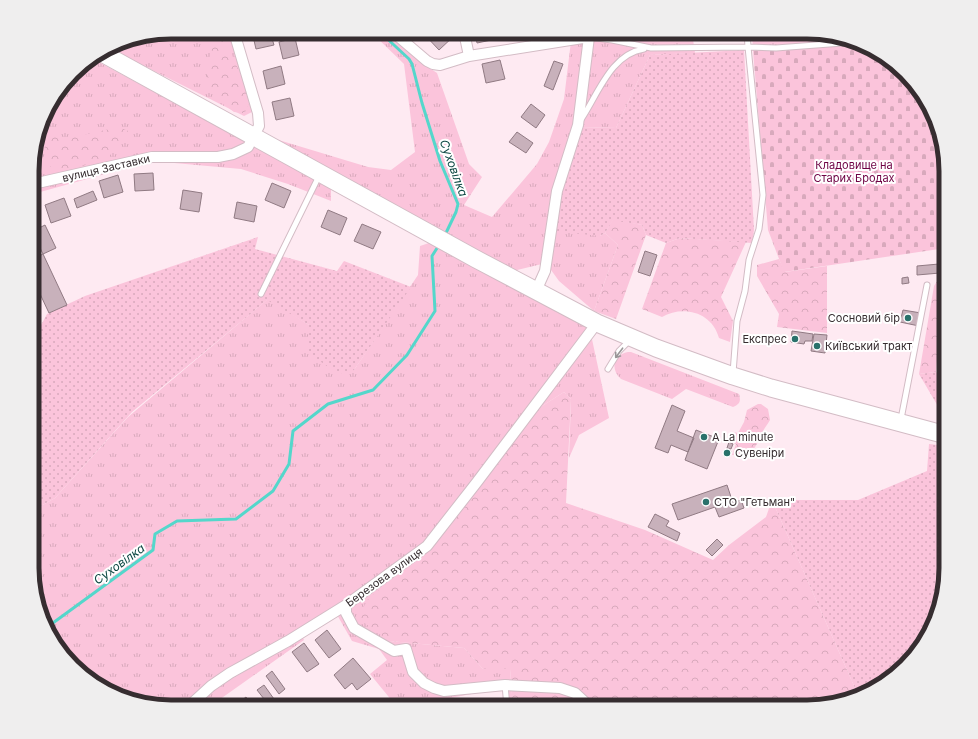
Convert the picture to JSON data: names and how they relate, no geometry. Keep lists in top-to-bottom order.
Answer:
{
  "streets": {
    "street": ["вулиця Заставки", "Березова вулиця"]
  },
  "water": ["Суховілка"],
  "parks": ["Кладовище на Старих Бродах"],
  "places": [
    "Сосновий бір",
    "Експрес",
    "Київський тракт",
    "A La minute",
    "Сувеніри",
    "СТО \"Гетьман\""
  ]
}
